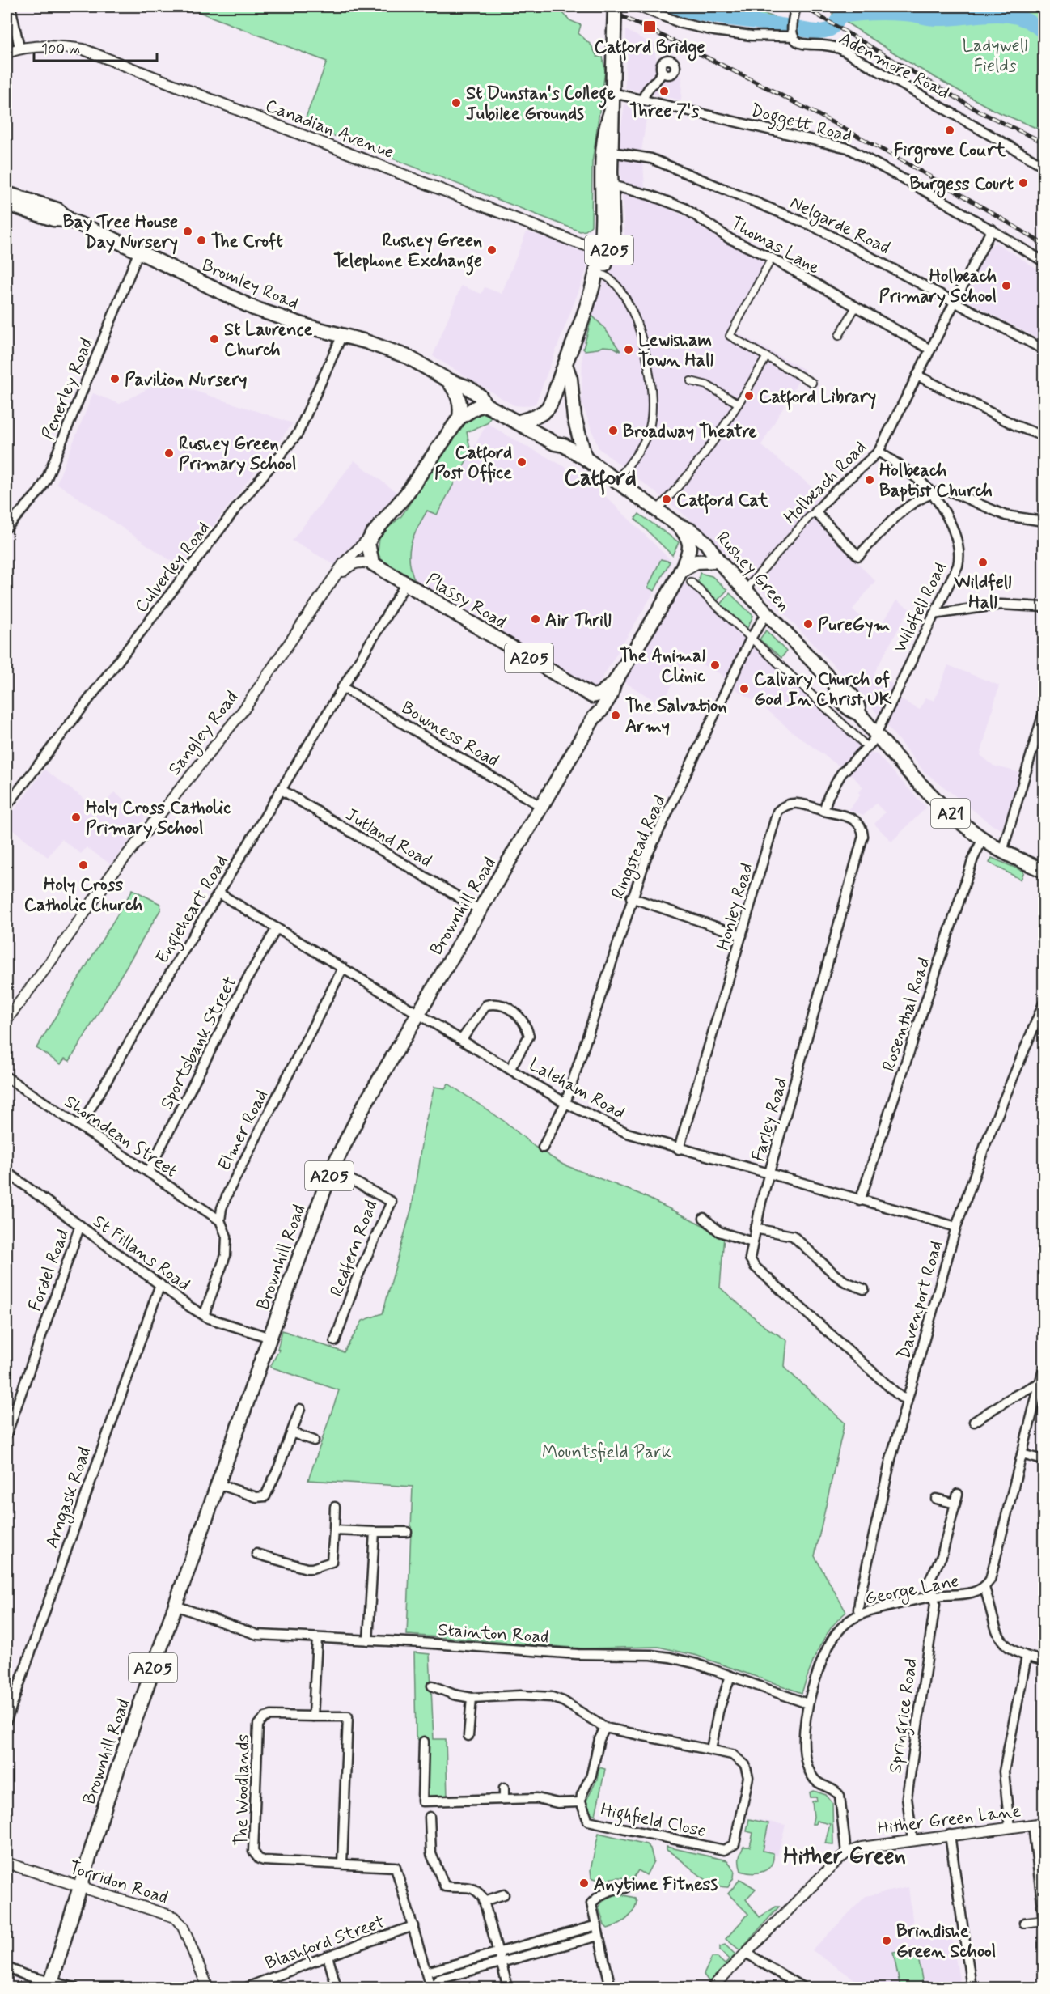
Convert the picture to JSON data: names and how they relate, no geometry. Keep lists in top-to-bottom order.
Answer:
{
  "streets": {
    "highway": [
      "A205",
      "Bromley Road",
      "Rushey Green",
      "Plassy Road",
      "Sangley Road",
      "A21",
      "Brownhill Road"
    ],
    "street": [
      "Adenmore Road",
      "Doggett Road",
      "Canadian Avenue",
      "Nelgarde Road",
      "Thomas Lane",
      "Penerley Road",
      "Holbeach Road",
      "Culverley Road",
      "Wildfell Road",
      "Bowness Road",
      "Jutland Road",
      "Ringstead Road",
      "Honley Road",
      "Engleheart Road",
      "Rosenthal Road",
      "Sportsbank Street",
      "Laleham Road",
      "Farley Road",
      "Elmer Road",
      "Shorndean Street",
      "Redfern Road",
      "St Fillans Road",
      "Fordel Road",
      "Davenport Road",
      "Arngask Road",
      "George Lane",
      "Stainton Road",
      "Springrice Road",
      "The Woodlands",
      "Hither Green Lane",
      "Highfield Close",
      "Torridon Road",
      "Blashford Street"
    ]
  },
  "crossings": [
    ["Doggett Road", "A205"],
    ["Doggett Road", "Holbeach Road"],
    ["Canadian Avenue", "A205"],
    ["Nelgarde Road", "A205"],
    ["Nelgarde Road", "Holbeach Road"],
    ["Thomas Lane", "A205"],
    ["Thomas Lane", "Holbeach Road"],
    ["A205", "Rushey Green"],
    ["A205", "Plassy Road"],
    ["A205", "Brownhill Road"],
    ["Bromley Road", "Penerley Road"],
    ["Bromley Road", "Culverley Road"],
    ["Bromley Road", "Rushey Green"],
    ["Bromley Road", "Sangley Road"],
    ["Holbeach Road", "Rushey Green"],
    ["Holbeach Road", "Wildfell Road"],
    ["Rushey Green", "Wildfell Road"],
    ["Rushey Green", "Sangley Road"],
    ["Rushey Green", "Ringstead Road"],
    ["Rushey Green", "Brownhill Road"],
    ["Rushey Green", "Rosenthal Road"],
    ["Plassy Road", "Sangley Road"],
    ["Plassy Road", "Engleheart Road"],
    ["Bowness Road", "Brownhill Road"],
    ["Bowness Road", "Engleheart Road"],
    ["Jutland Road", "Brownhill Road"],
    ["Jutland Road", "Engleheart Road"],
    ["Ringstead Road", "Laleham Road"],
    ["Brownhill Road", "Laleham Road"],
    ["Brownhill Road", "Redfern Road"],
    ["Brownhill Road", "St Fillans Road"],
    ["Brownhill Road", "Stainton Road"],
    ["Brownhill Road", "Torridon Road"],
    ["Honley Road", "Laleham Road"],
    ["Honley Road", "Farley Road"],
    ["Engleheart Road", "Laleham Road"],
    ["Engleheart Road", "Shorndean Street"],
    ["Rosenthal Road", "Laleham Road"],
    ["Sportsbank Street", "Laleham Road"],
    ["Sportsbank Street", "Shorndean Street"],
    ["Laleham Road", "Farley Road"],
    ["Laleham Road", "Elmer Road"],
    ["Laleham Road", "Davenport Road"],
    ["Farley Road", "Davenport Road"],
    ["Elmer Road", "Shorndean Street"],
    ["Elmer Road", "St Fillans Road"],
    ["St Fillans Road", "Fordel Road"],
    ["St Fillans Road", "Arngask Road"],
    ["Davenport Road", "George Lane"],
    ["George Lane", "Stainton Road"],
    ["George Lane", "Springrice Road"],
    ["George Lane", "Hither Green Lane"],
    ["Springrice Road", "Hither Green Lane"],
    ["The Woodlands", "Blashford Street"]
  ],
  "districts": ["Catford", "Hither Green"],
  "parks": ["Ladywell Fields", "Mountsfield Park"],
  "places": {
    "transit": ["Catford Bridge"],
    "other": [
      "Three 7's",
      "St Dunstan's College Jubilee Grounds",
      "Firgrove Court",
      "Burgess Court",
      "Bay Tree House Day Nursery",
      "The Croft",
      "Rushey Green Telephone Exchange",
      "Holbeach Primary School",
      "St Laurence Church",
      "Lewisham Town Hall",
      "Pavilion Nursery",
      "Catford Library",
      "Broadway Theatre",
      "Rushey Green Primary School",
      "Catford Post Office",
      "Holbeach Baptist Church",
      "Catford Cat",
      "Wildfell Hall",
      "Air Thrill",
      "PureGym",
      "The Animal Clinic",
      "Calvary Church of God In Christ UK",
      "The Salvation Army",
      "Holy Cross Catholic Primary School",
      "Holy Cross Catholic Church",
      "Anytime Fitness",
      "Brindishe Green School"
    ]
  },
  "scale_bar": "100 m"
}
